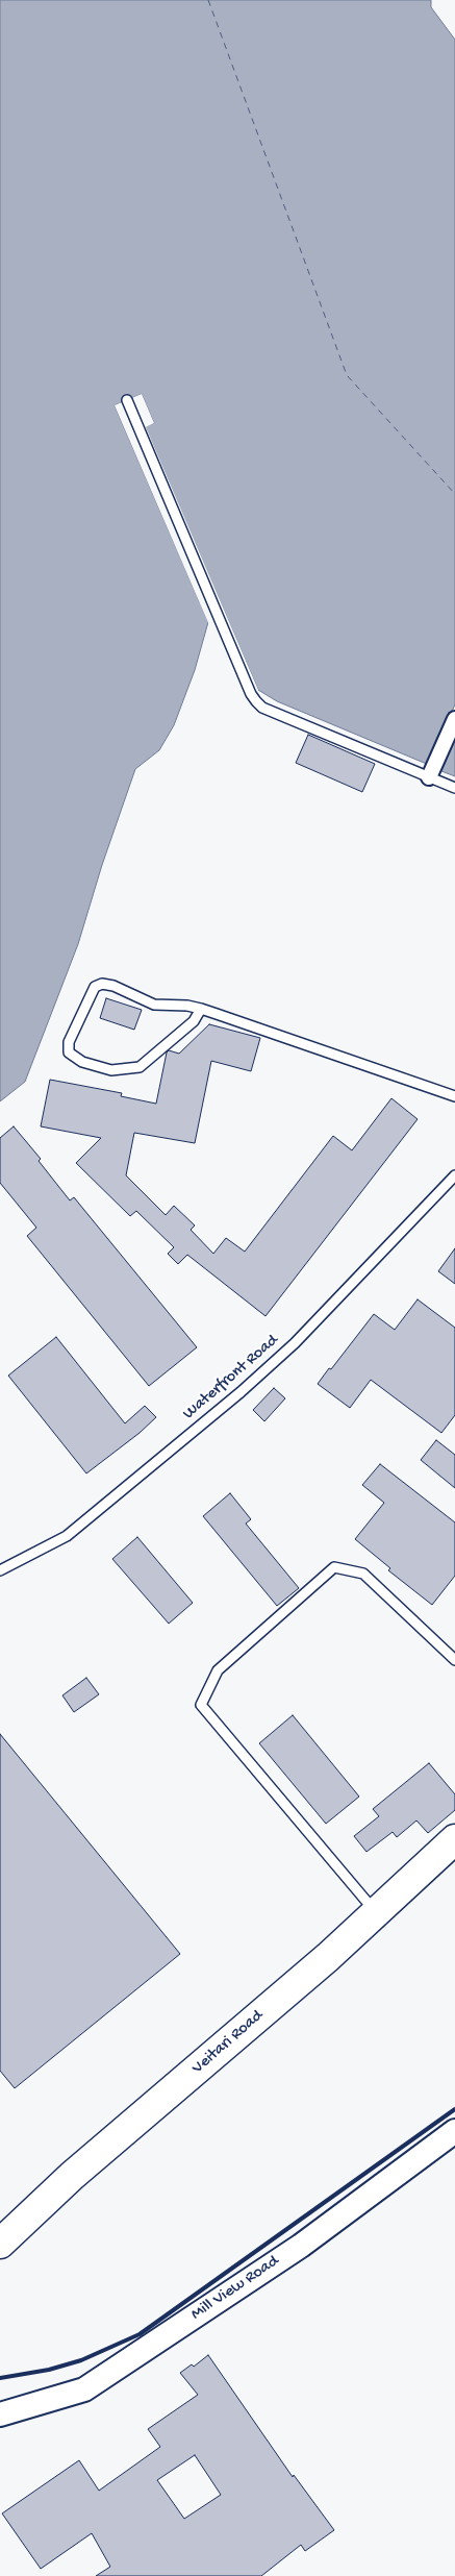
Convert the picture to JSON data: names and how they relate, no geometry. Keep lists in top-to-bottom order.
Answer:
{
  "streets": {
    "main road": ["Veitari Road"],
    "street": ["Mill View Road"],
    "lane": ["Waterfront Road"]
  }
}
